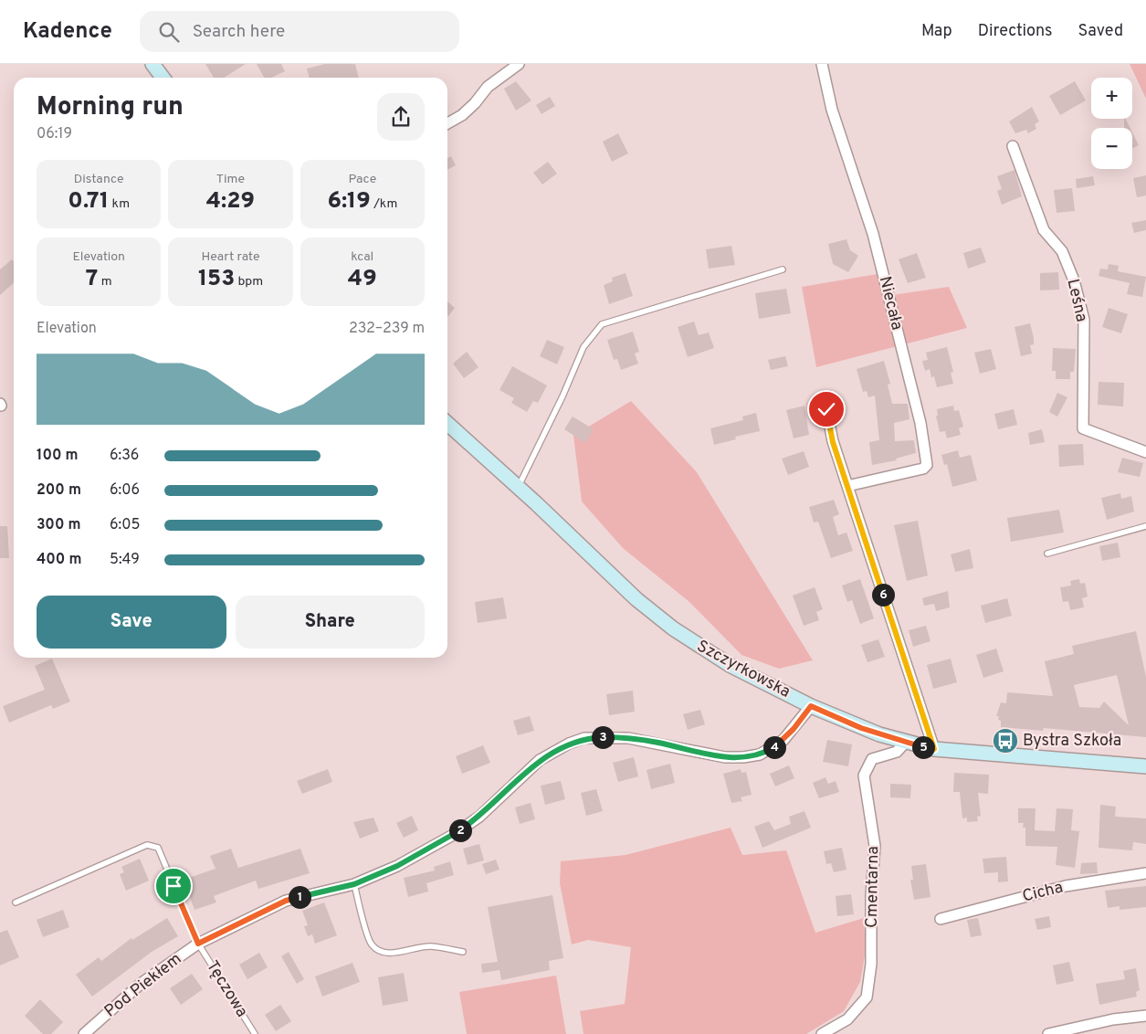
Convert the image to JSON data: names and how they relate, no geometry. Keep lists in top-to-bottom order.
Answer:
{
  "streets": {
    "main road": ["Szczyrkowska"],
    "street": [
      "Leśna",
      "Niecała",
      "Cmentarna",
      "Cicha",
      "Pod Piekłem"
    ],
    "lane": ["Tęczowa"]
  },
  "crossings": [
    ["Szczyrkowska", "Cmentarna"],
    ["Szczyrkowska", "Pod Piekłem"],
    ["Pod Piekłem", "Tęczowa"]
  ],
  "places": {
    "bus stop": ["Bystra Szkoła"]
  },
  "page": {
    "header": "Kadence",
    "search": "Search here",
    "nav": ["Map", "Directions", "Saved"],
    "map_buttons": ["+", "−"],
    "heading": ["Morning run", "06:19"],
    "stats": [
      ["Distance", "0.71 km"],
      ["Time", "4:29"],
      ["Pace", "6:19 /km"],
      ["Elevation", "7 m"],
      ["Heart rate", "153 bpm"],
      ["kcal", "49"]
    ],
    "chart": ["Elevation", "232–239 m"],
    "list": [
      {
        "name": "100 m",
        "note": "6:36"
      },
      {
        "name": "200 m",
        "note": "6:06"
      },
      {
        "name": "300 m",
        "note": "6:05"
      },
      {
        "name": "400 m",
        "note": "5:49"
      }
    ],
    "pins": [
      "6",
      "3",
      "4",
      "5",
      "2",
      "1"
    ],
    "buttons": ["Save", "Share"]
  }
}
